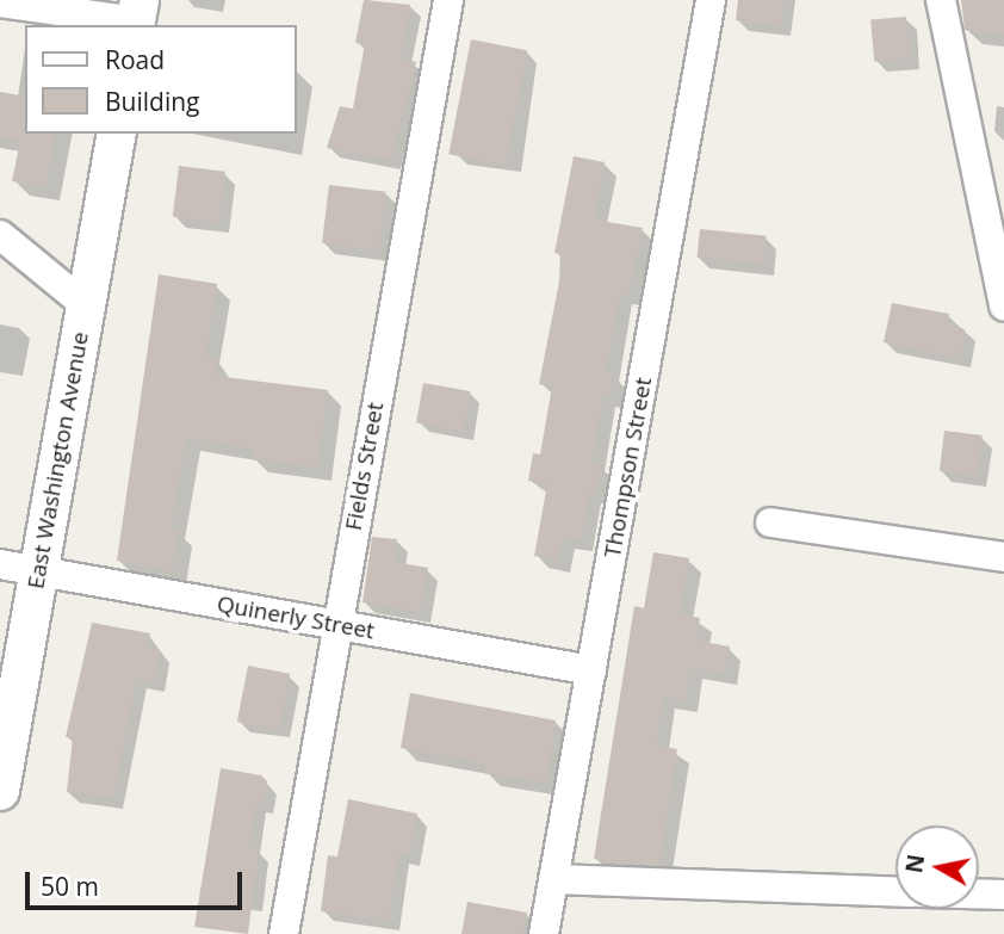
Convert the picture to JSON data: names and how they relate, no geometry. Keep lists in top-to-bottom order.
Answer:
{
  "streets": {
    "street": [
      "East Washington Avenue",
      "Fields Street",
      "Thompson Street",
      "Quinerly Street"
    ]
  },
  "crossings": [
    ["East Washington Avenue", "Quinerly Street"],
    ["Fields Street", "Quinerly Street"],
    ["Thompson Street", "Quinerly Street"]
  ],
  "legend": ["Road", "Building"],
  "scale_bar": "50 m",
  "north": "left"
}
